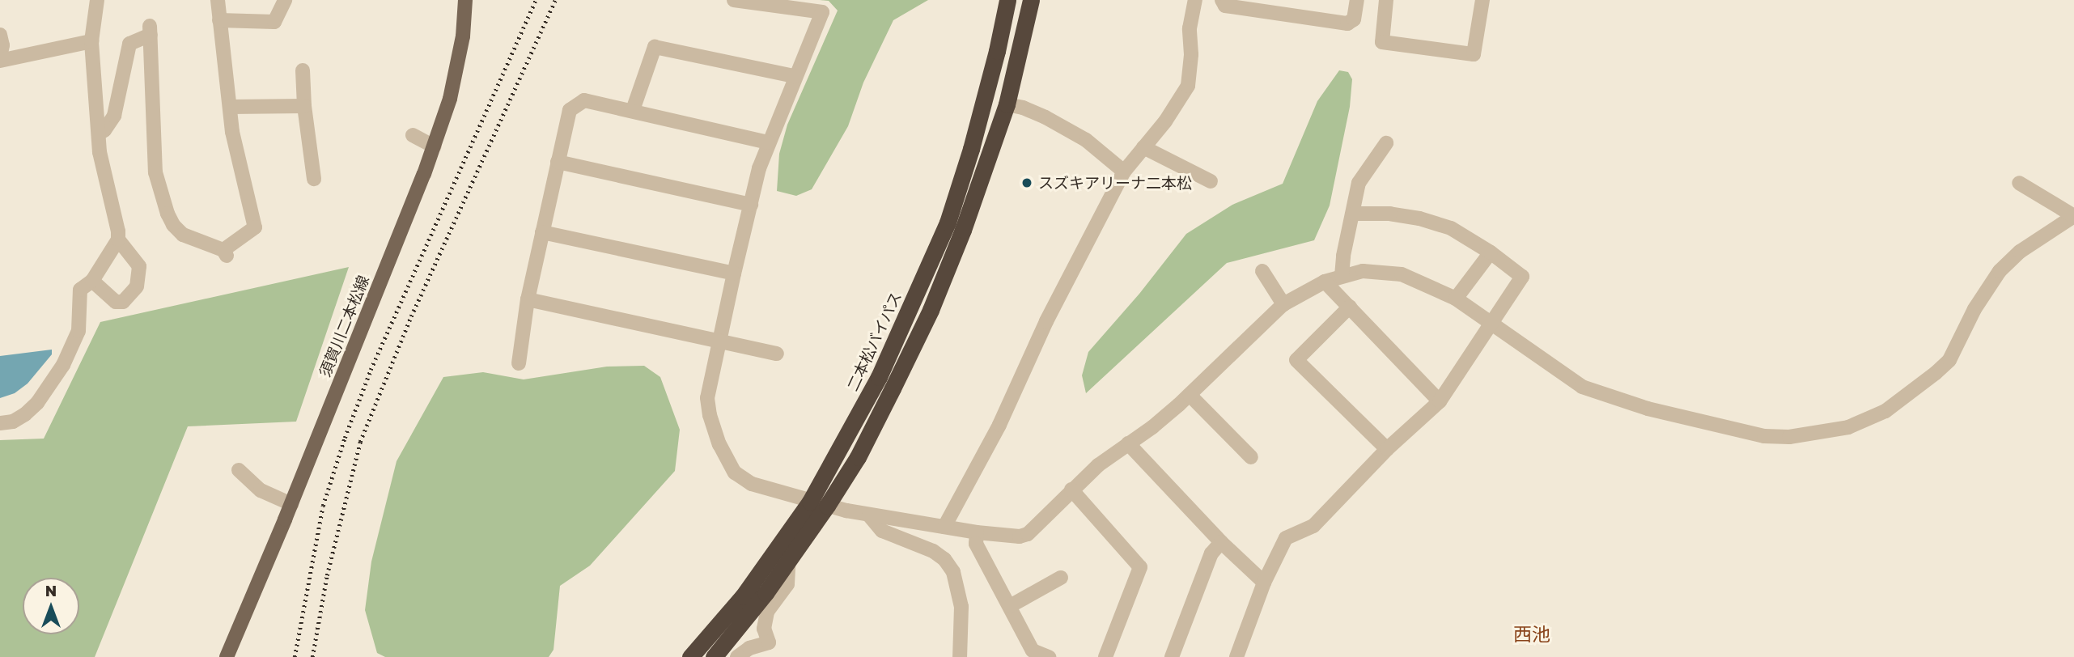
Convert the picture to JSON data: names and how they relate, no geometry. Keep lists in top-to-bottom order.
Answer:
{
  "streets": {
    "highway": ["二本松バイパス"],
    "main road": ["須賀川二本松線"]
  },
  "districts": ["西池"],
  "places": ["スズキアリーナ二本松"],
  "north": "top"
}
